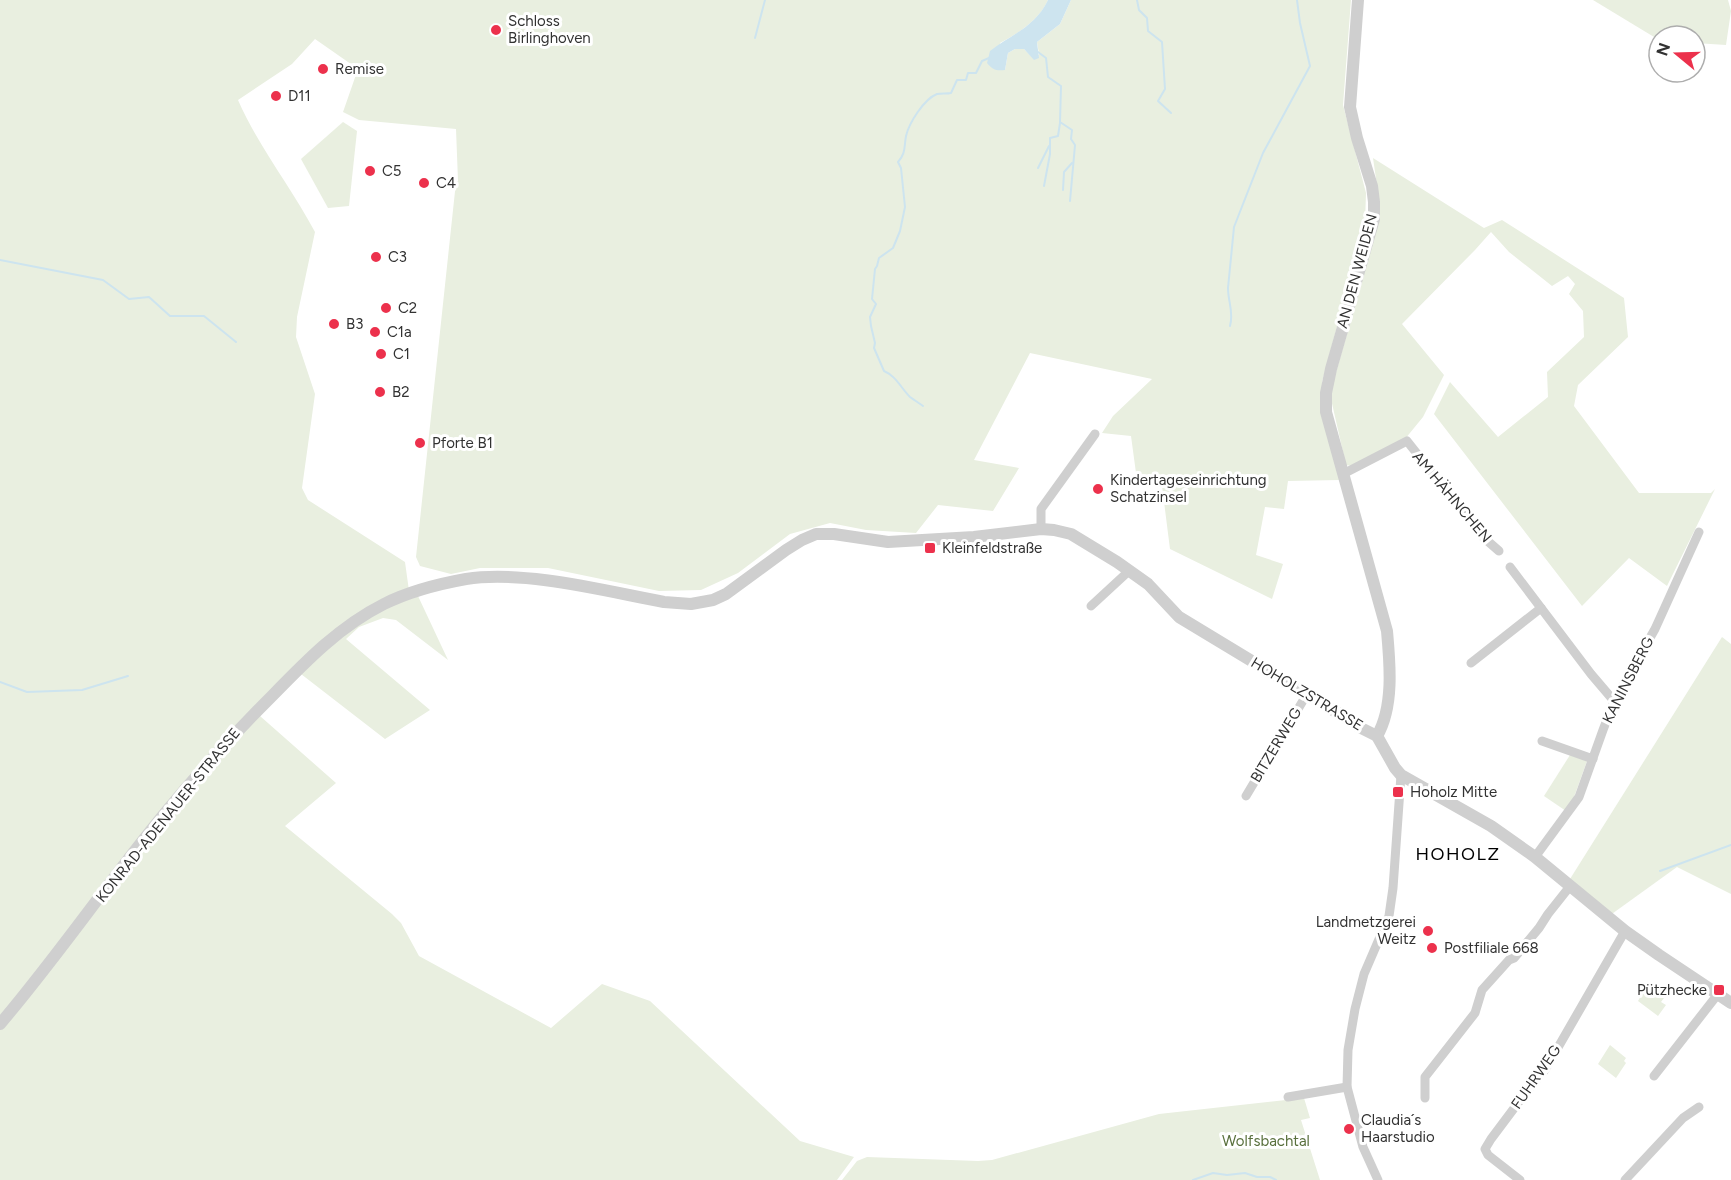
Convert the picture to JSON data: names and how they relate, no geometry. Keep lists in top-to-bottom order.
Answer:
{
  "streets": {
    "street": [
      "AN DEN WEIDEN",
      "AM HÄHNCHEN",
      "KANINSBERG",
      "HOHOLZSTRASSE",
      "BITZERWEG",
      "KONRAD-ADENAUER-STRASSE",
      "FUHRWEG"
    ]
  },
  "crossings": [
    ["AN DEN WEIDEN", "AM HÄHNCHEN"],
    ["AN DEN WEIDEN", "HOHOLZSTRASSE"],
    ["KANINSBERG", "HOHOLZSTRASSE"],
    ["HOHOLZSTRASSE", "BITZERWEG"],
    ["HOHOLZSTRASSE", "KONRAD-ADENAUER-STRASSE"],
    ["HOHOLZSTRASSE", "FUHRWEG"]
  ],
  "districts": ["HOHOLZ"],
  "parks": ["Wolfsbachtal"],
  "places": {
    "other": [
      "Schloss Birlinghoven",
      "Remise",
      "D11",
      "C5",
      "C4",
      "C3",
      "C2",
      "B3",
      "C1a",
      "C1",
      "B2",
      "Pforte B1",
      "Kindertageseinrichtung Schatzinsel",
      "Landmetzgerei Weitz",
      "Postfiliale 668",
      "Claudia´s Haarstudio"
    ],
    "transit": ["Kleinfeldstraße", "Hoholz Mitte", "Pützhecke"]
  },
  "north": "left"
}
